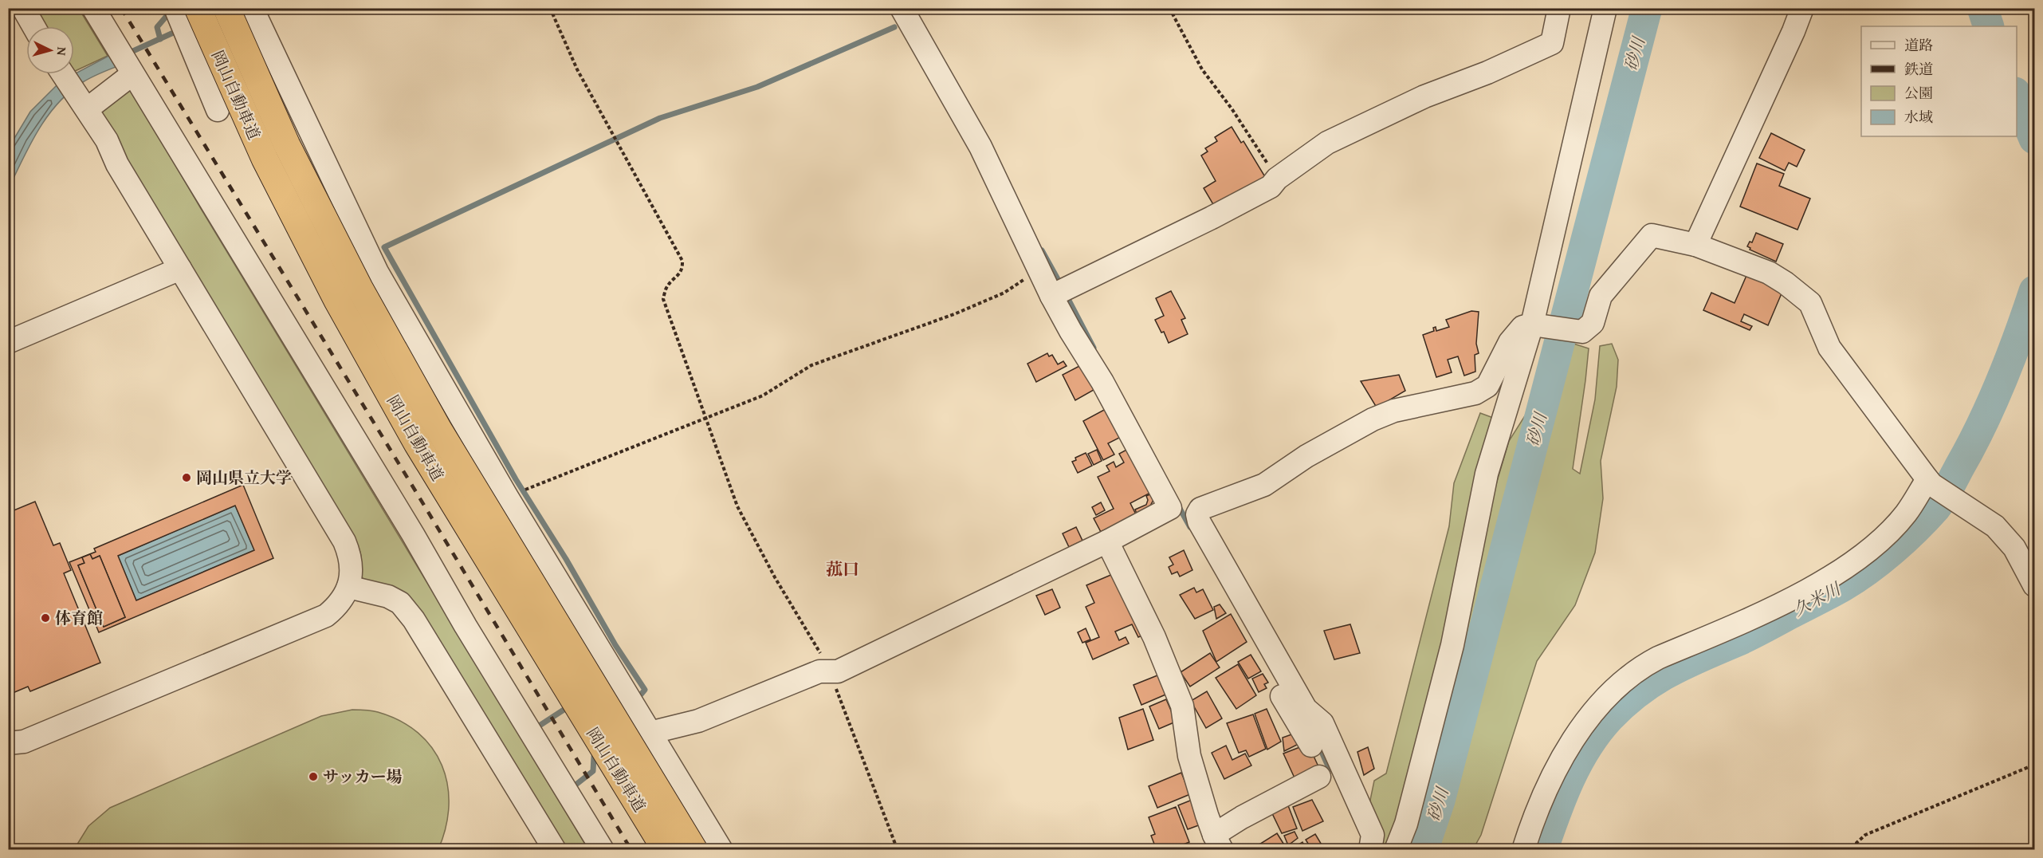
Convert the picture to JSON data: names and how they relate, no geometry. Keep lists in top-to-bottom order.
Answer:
{
  "streets": {
    "highway": ["岡山自動車道"]
  },
  "districts": ["菰口"],
  "water": ["砂川", "久米川"],
  "places": ["岡山県立大学", "体育館", "サッカー場"],
  "legend": [
    "道路",
    "鉄道",
    "公園",
    "水域"
  ],
  "north": "right"
}
